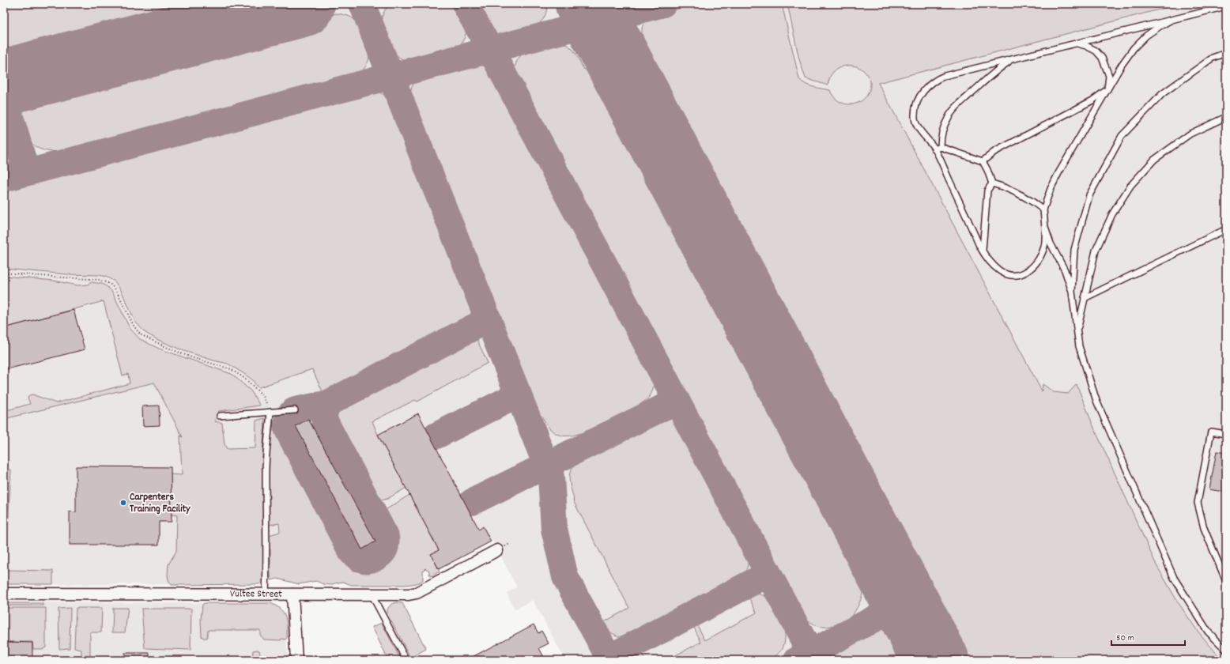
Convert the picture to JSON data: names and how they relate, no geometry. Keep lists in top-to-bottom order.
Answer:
{
  "streets": {
    "street": ["Vultee Street"]
  },
  "places": ["Carpenters Training Facility"],
  "scale_bar": "50 m"
}
